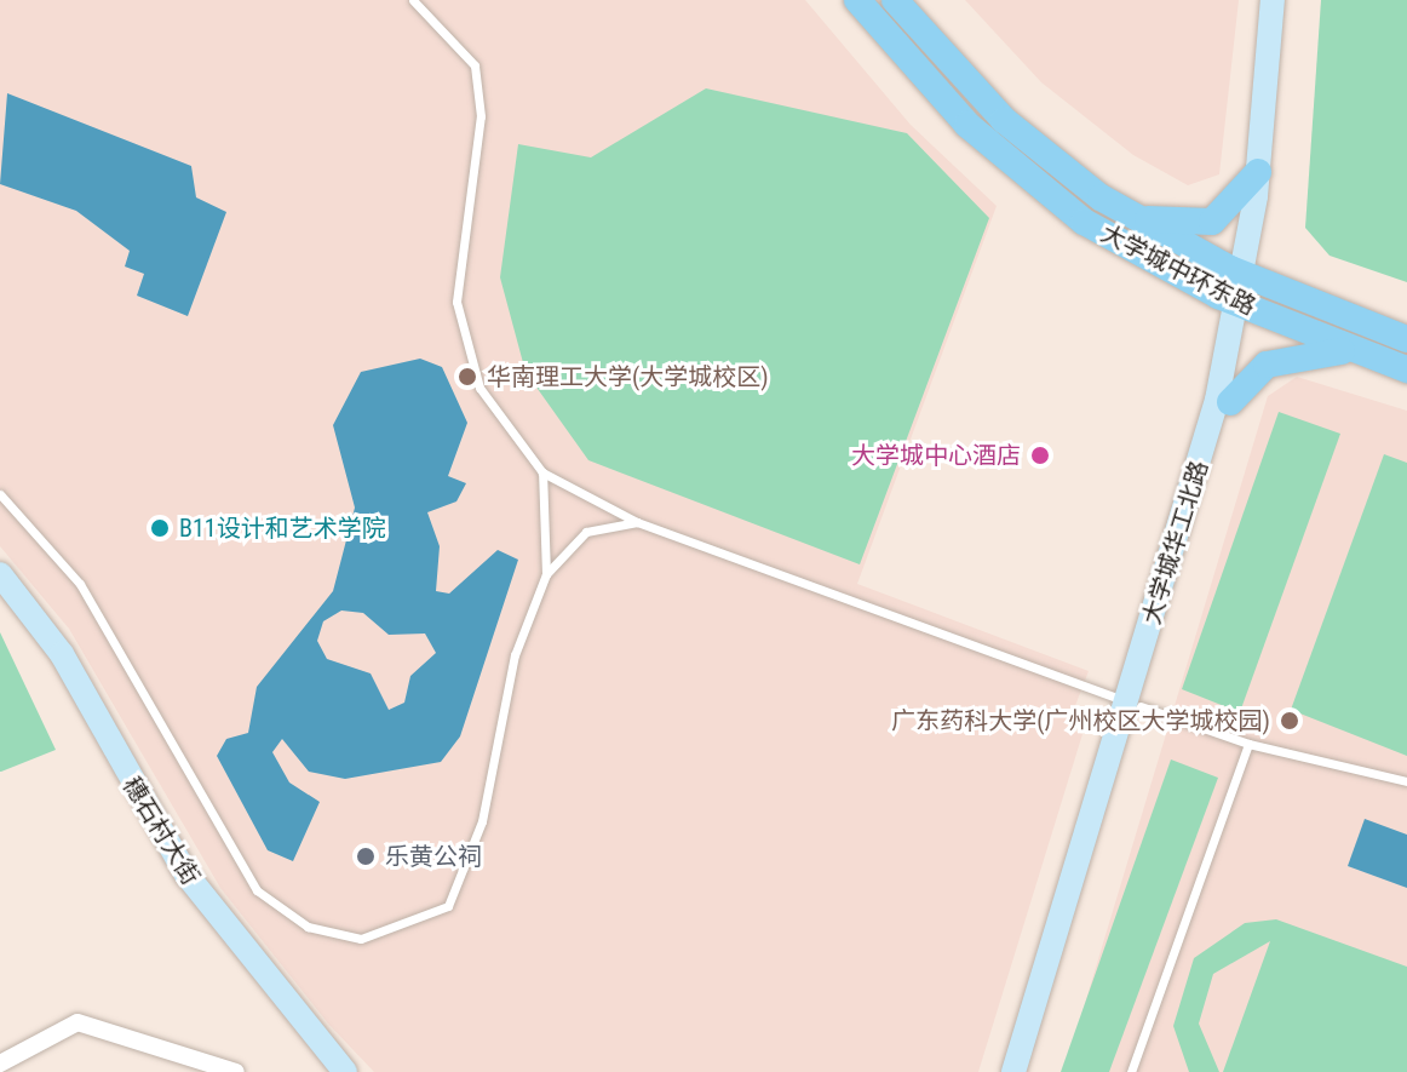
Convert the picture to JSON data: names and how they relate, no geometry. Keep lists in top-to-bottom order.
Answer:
{
  "streets": {
    "main road": ["大学城中环东路", "大学城华工北路", "穗石村大街"]
  },
  "crossings": [
    ["大学城中环东路", "大学城华工北路"]
  ],
  "places": [
    "华南理工大学(大学城校区)",
    "大学城中心酒店",
    "B11设计和艺术学院",
    "广东药科大学(广州校区大学城校园)",
    "乐黄公祠"
  ]
}
